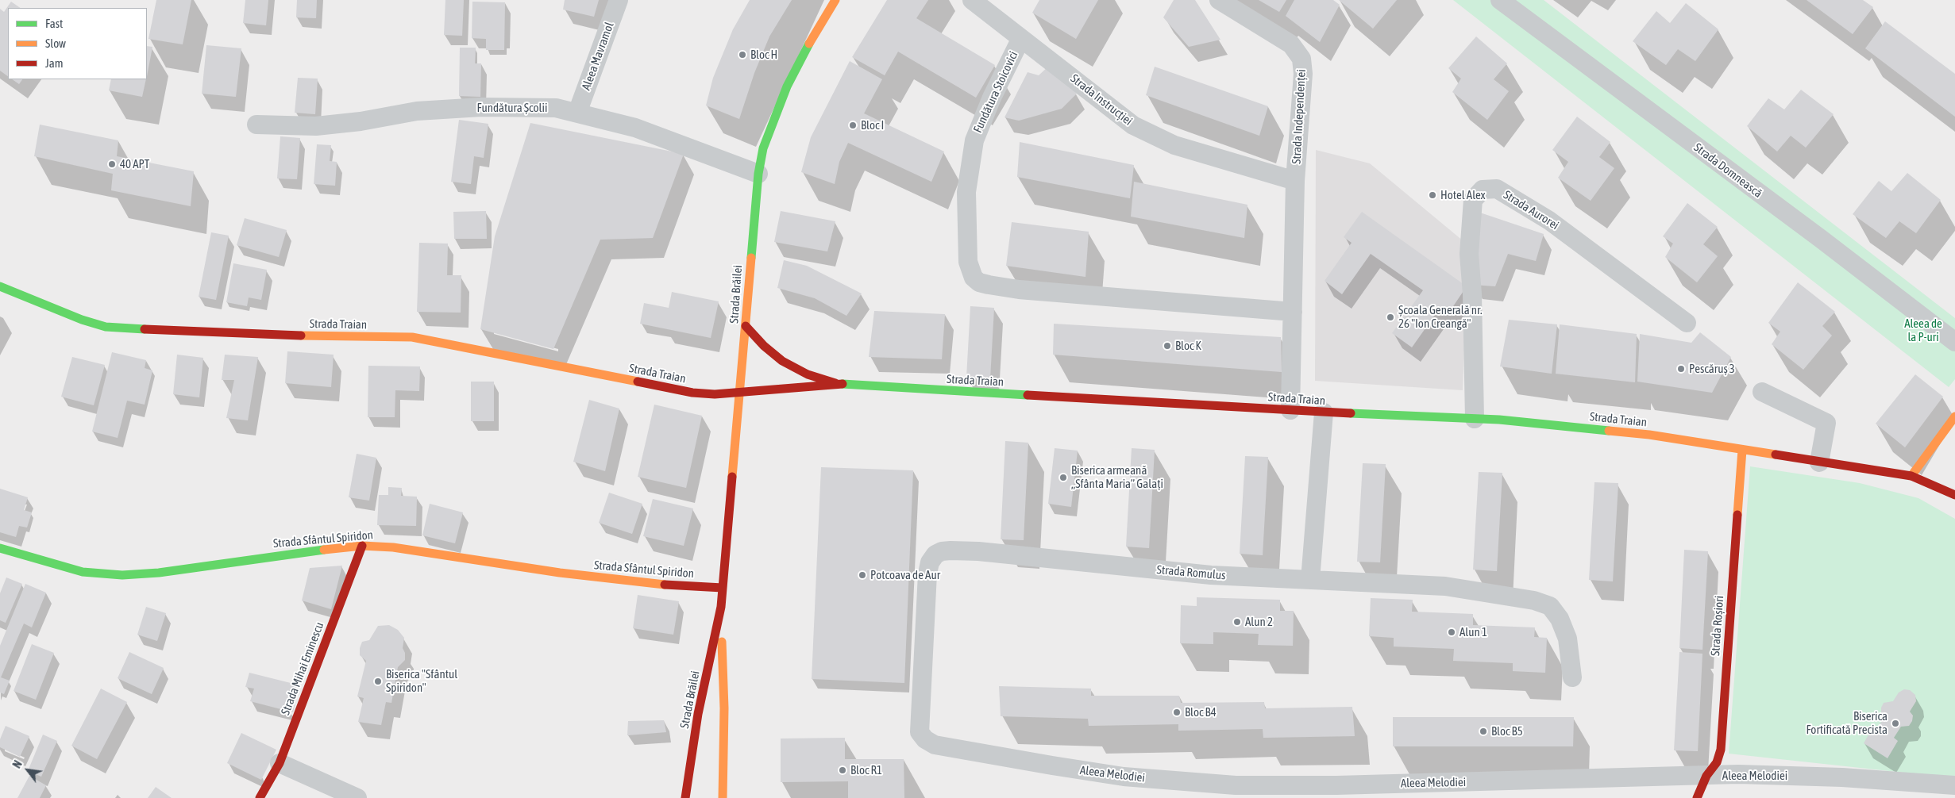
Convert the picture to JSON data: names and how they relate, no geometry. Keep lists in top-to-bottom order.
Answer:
{
  "streets": {
    "main road": [
      "Strada Brăilei",
      "Strada Traian",
      "Strada Sfântul Spiridon",
      "Strada Roșiori",
      "Strada Mihai Eminescu"
    ],
    "street": [
      "Aleea Mavramol",
      "Fundătura Stoicovici",
      "Strada Instrucției",
      "Fundătura Școlii",
      "Strada Independenței",
      "Strada Domnească",
      "Strada Aurorei",
      "Strada Romulus",
      "Aleea Melodiei"
    ]
  },
  "crossings": [
    ["Aleea Mavramol", "Fundătura Școlii"],
    ["Fundătura Stoicovici", "Strada Instrucției"],
    ["Fundătura Stoicovici", "Strada Independenței"],
    ["Strada Instrucției", "Strada Independenței"],
    ["Fundătura Școlii", "Strada Brăilei"],
    ["Strada Independenței", "Strada Traian"],
    ["Strada Aurorei", "Strada Traian"],
    ["Strada Brăilei", "Strada Traian"],
    ["Strada Brăilei", "Strada Sfântul Spiridon"],
    ["Strada Traian", "Strada Roșiori"],
    ["Strada Sfântul Spiridon", "Strada Mihai Eminescu"],
    ["Strada Romulus", "Aleea Melodiei"],
    ["Strada Roșiori", "Aleea Melodiei"]
  ],
  "parks": ["Aleea de la P-uri"],
  "places": [
    "Bloc H",
    "Bloc I",
    "40 APT",
    "Hotel Alex",
    "Școala Generală nr. 26 \"Ion Creangă\"",
    "Bloc K",
    "Pescăruș 3",
    "Biserica armeană „Sfânta Maria” Galați",
    "Potcoava de Aur",
    "Alun 2",
    "Alun 1",
    "Biserica \"Sfântul Spiridon\"",
    "Bloc B4",
    "Biserica Fortificată Precista",
    "Bloc B5",
    "Bloc R1"
  ],
  "legend": ["Fast", "Slow", "Jam"],
  "north": "top left"
}
